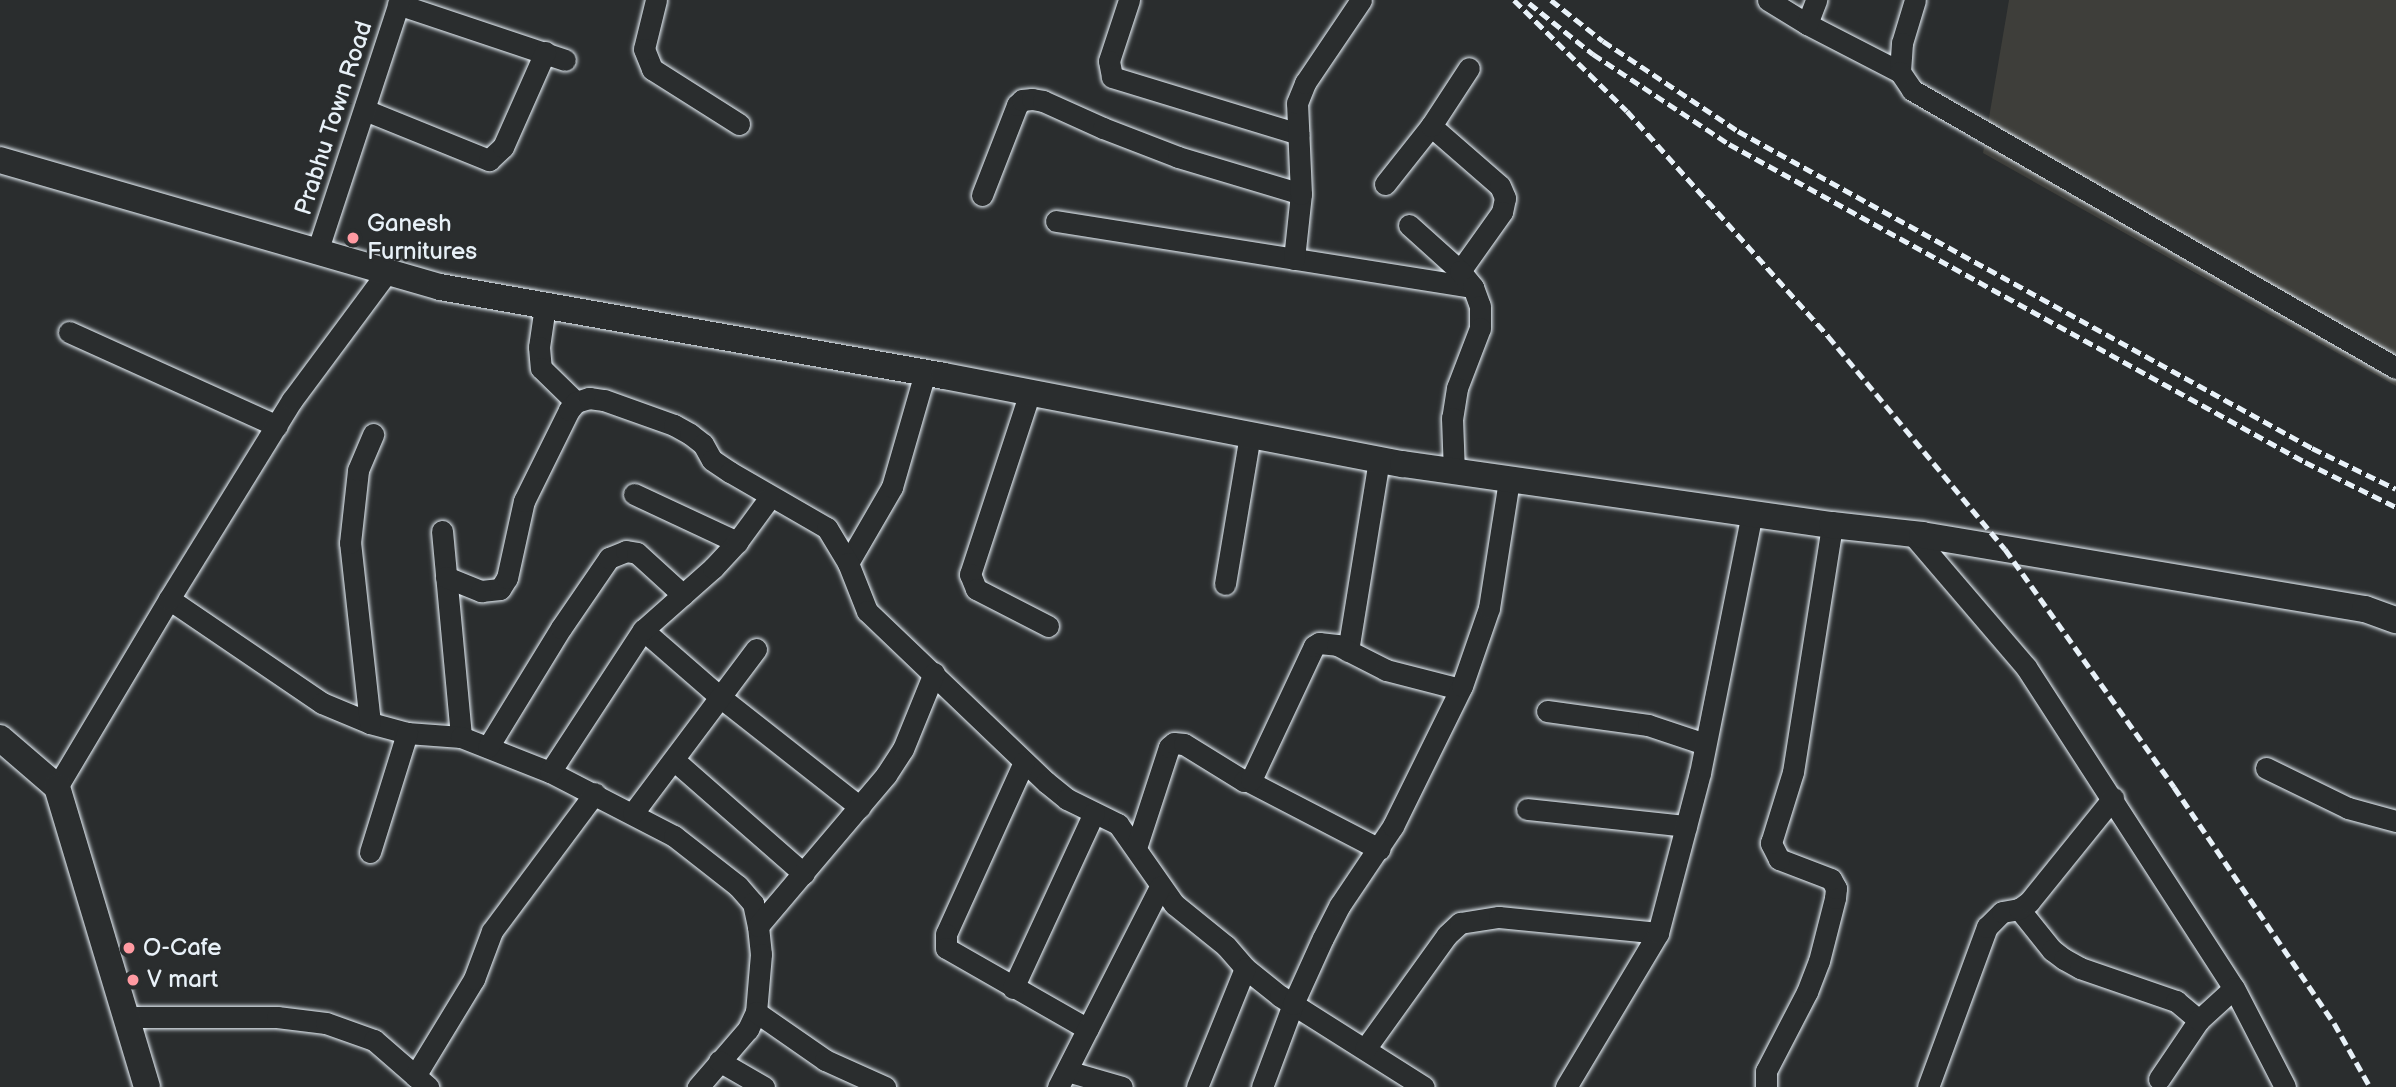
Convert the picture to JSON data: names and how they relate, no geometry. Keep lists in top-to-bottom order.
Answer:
{
  "streets": {
    "street": ["Prabhu Town Road"]
  },
  "places": ["Ganesh Furnitures", "O-Cafe", "V mart"]
}
